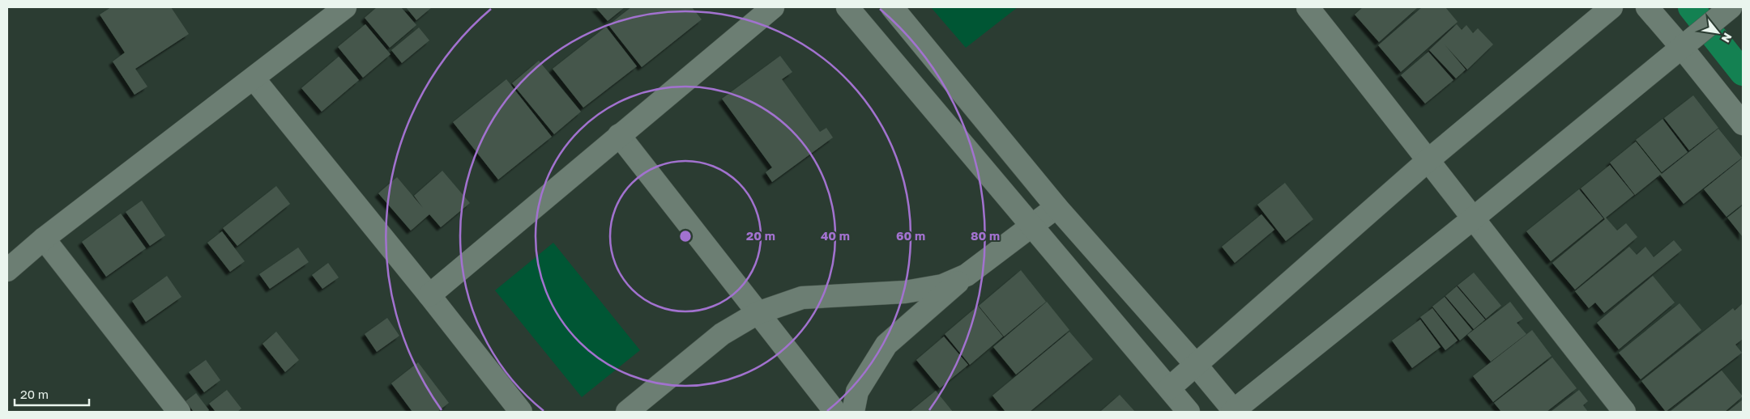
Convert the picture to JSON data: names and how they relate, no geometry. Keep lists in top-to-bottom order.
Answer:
{
  "scale_bar": "20 m",
  "north": "bottom right",
  "rings": [
    "20 m",
    "40 m",
    "60 m",
    "80 m"
  ]
}
